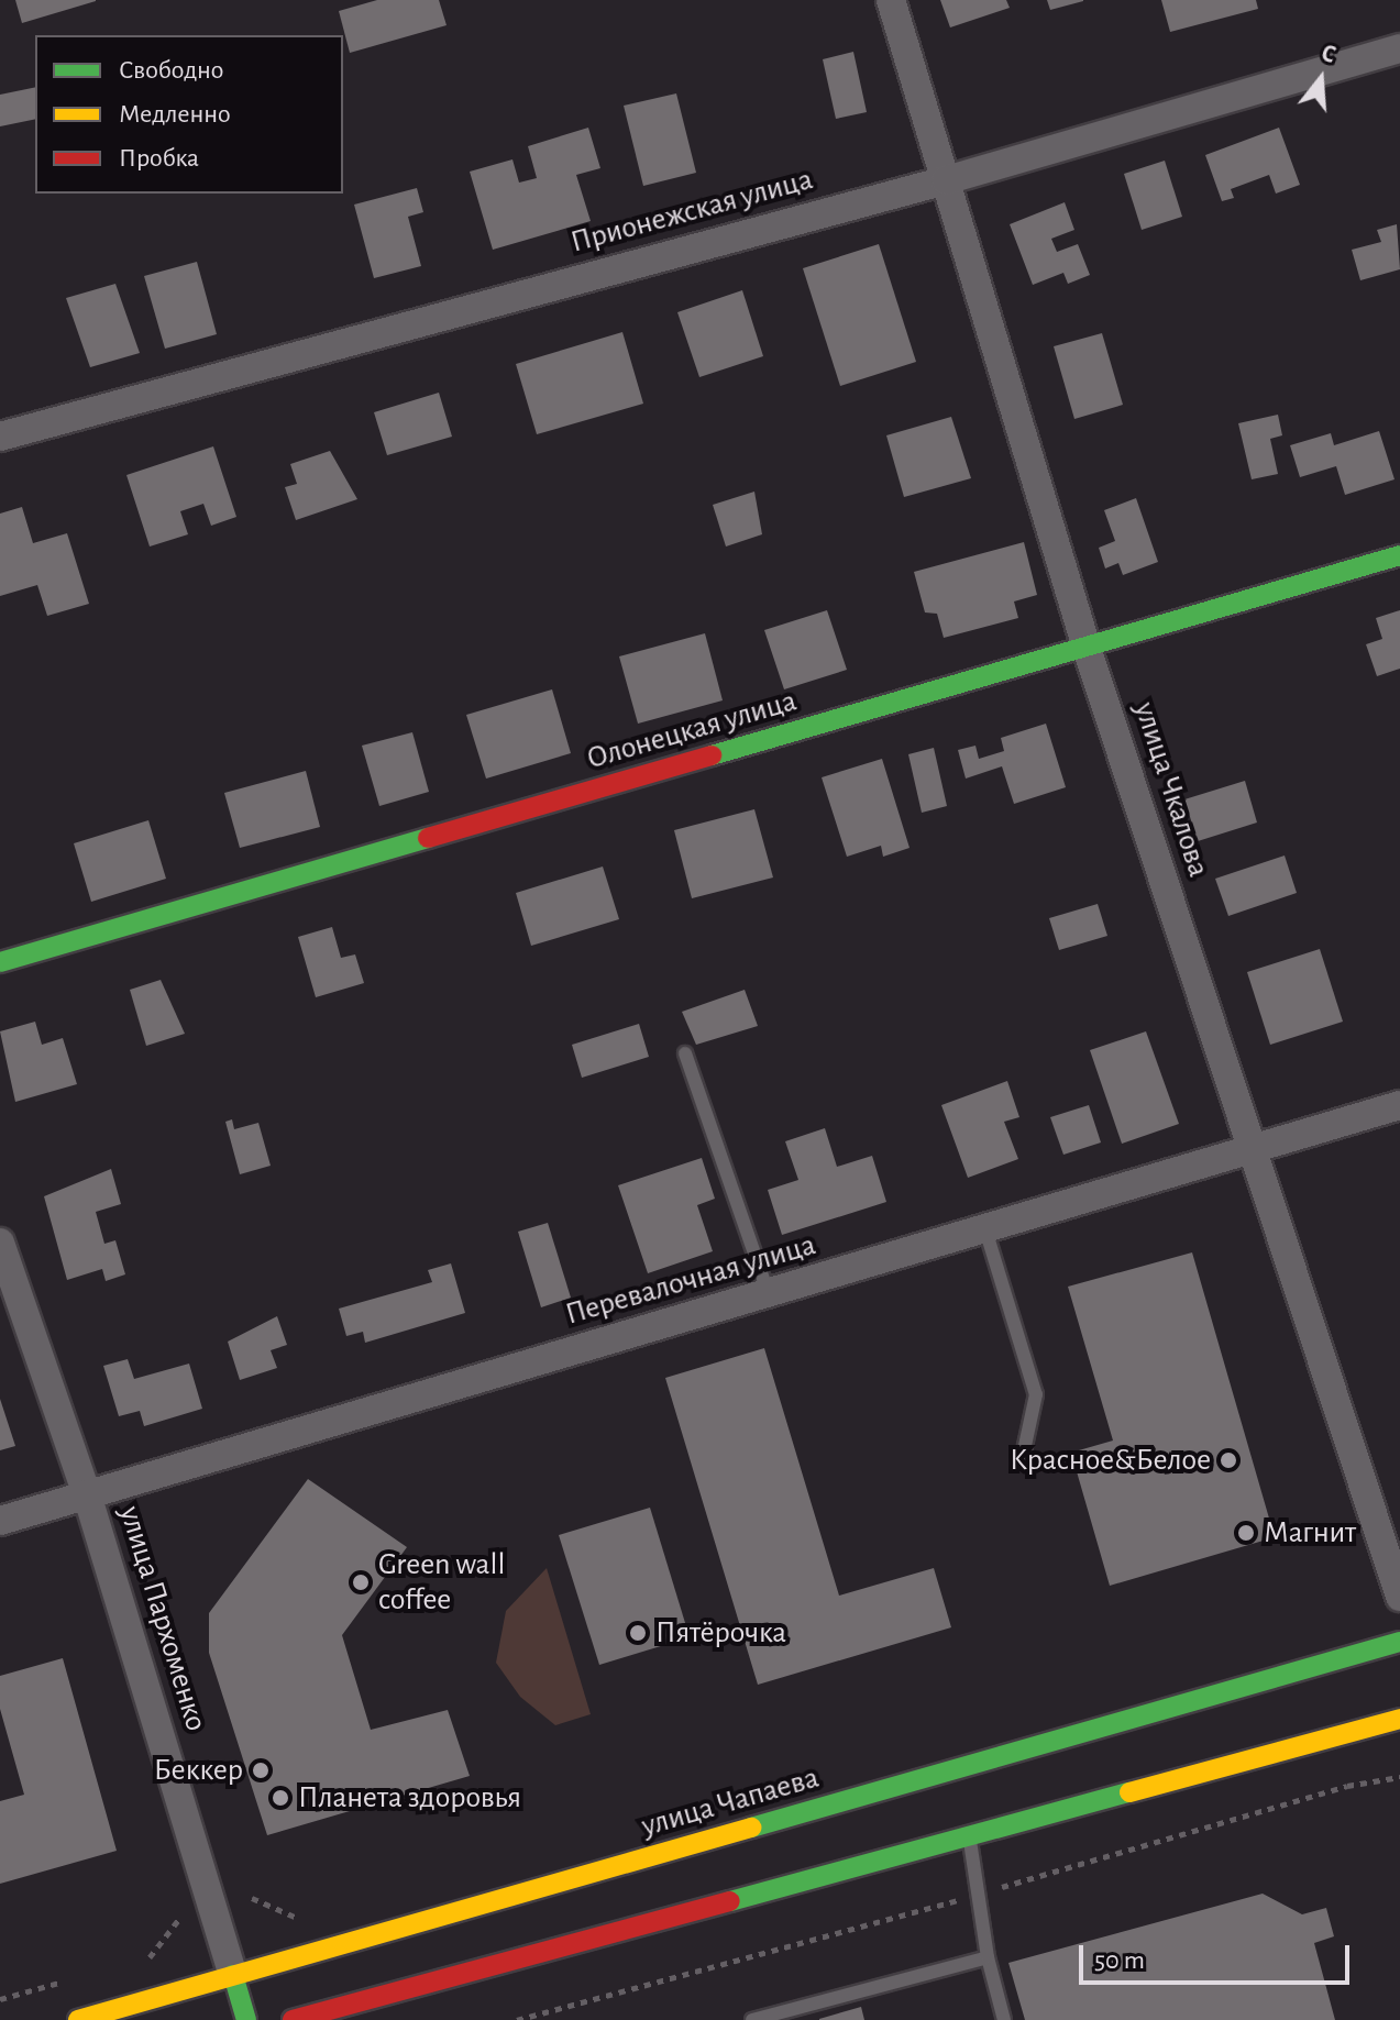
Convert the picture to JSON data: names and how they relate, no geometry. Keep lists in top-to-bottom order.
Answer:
{
  "streets": {
    "main road": ["Олонецкая улица", "улица Пархоменко", "улица Чапаева"],
    "street": ["Прионежская улица", "улица Чкалова", "Перевалочная улица"]
  },
  "crossings": [
    ["Прионежская улица", "улица Чкалова"],
    ["Олонецкая улица", "улица Чкалова"],
    ["улица Чкалова", "Перевалочная улица"],
    ["Перевалочная улица", "улица Пархоменко"],
    ["улица Пархоменко", "улица Чапаева"]
  ],
  "places": [
    "Красное&Белое",
    "Магнит",
    "Green wall coffee",
    "Пятёрочка",
    "Беккер",
    "Планета здоровья"
  ],
  "legend": ["Свободно", "Медленно", "Пробка"],
  "scale_bar": "50 m",
  "north": "top"
}
